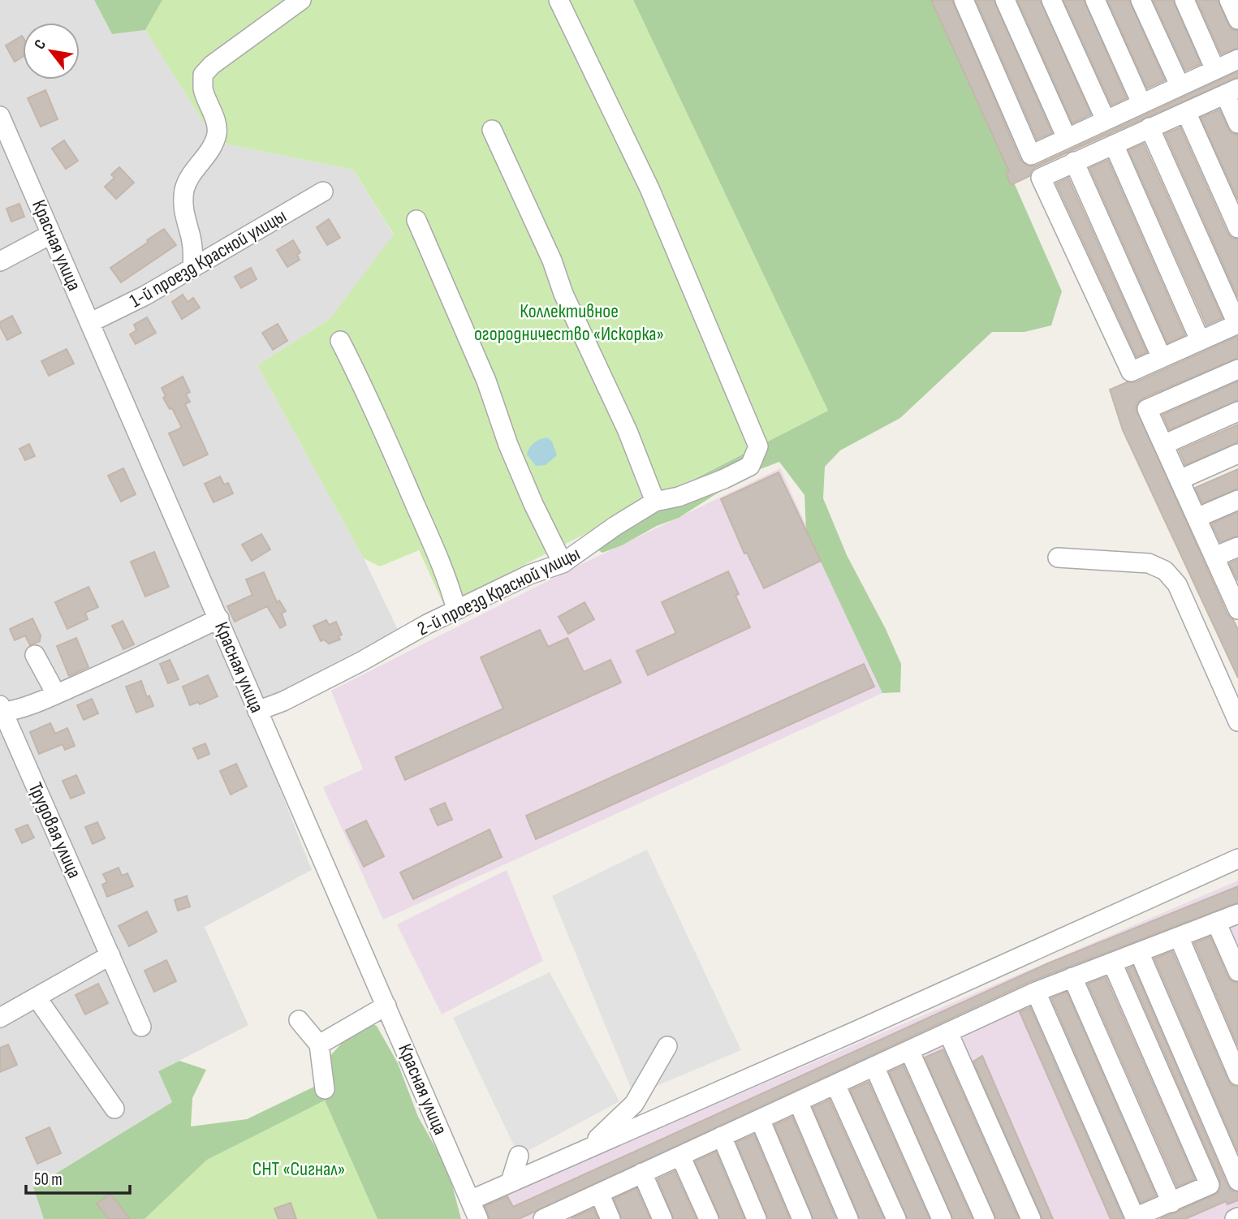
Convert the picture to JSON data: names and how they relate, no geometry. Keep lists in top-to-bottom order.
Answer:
{
  "streets": {
    "street": [
      "Красная улица",
      "1-й проезд Красной улицы",
      "2-й проезд Красной улицы",
      "Трудовая улица"
    ]
  },
  "crossings": [
    ["Красная улица", "1-й проезд Красной улицы"],
    ["Красная улица", "2-й проезд Красной улицы"]
  ],
  "parks": ["Коллективное огородничество «Искорка»", "СНТ «Сигнал»"],
  "scale_bar": "50 m",
  "north": "top left"
}
